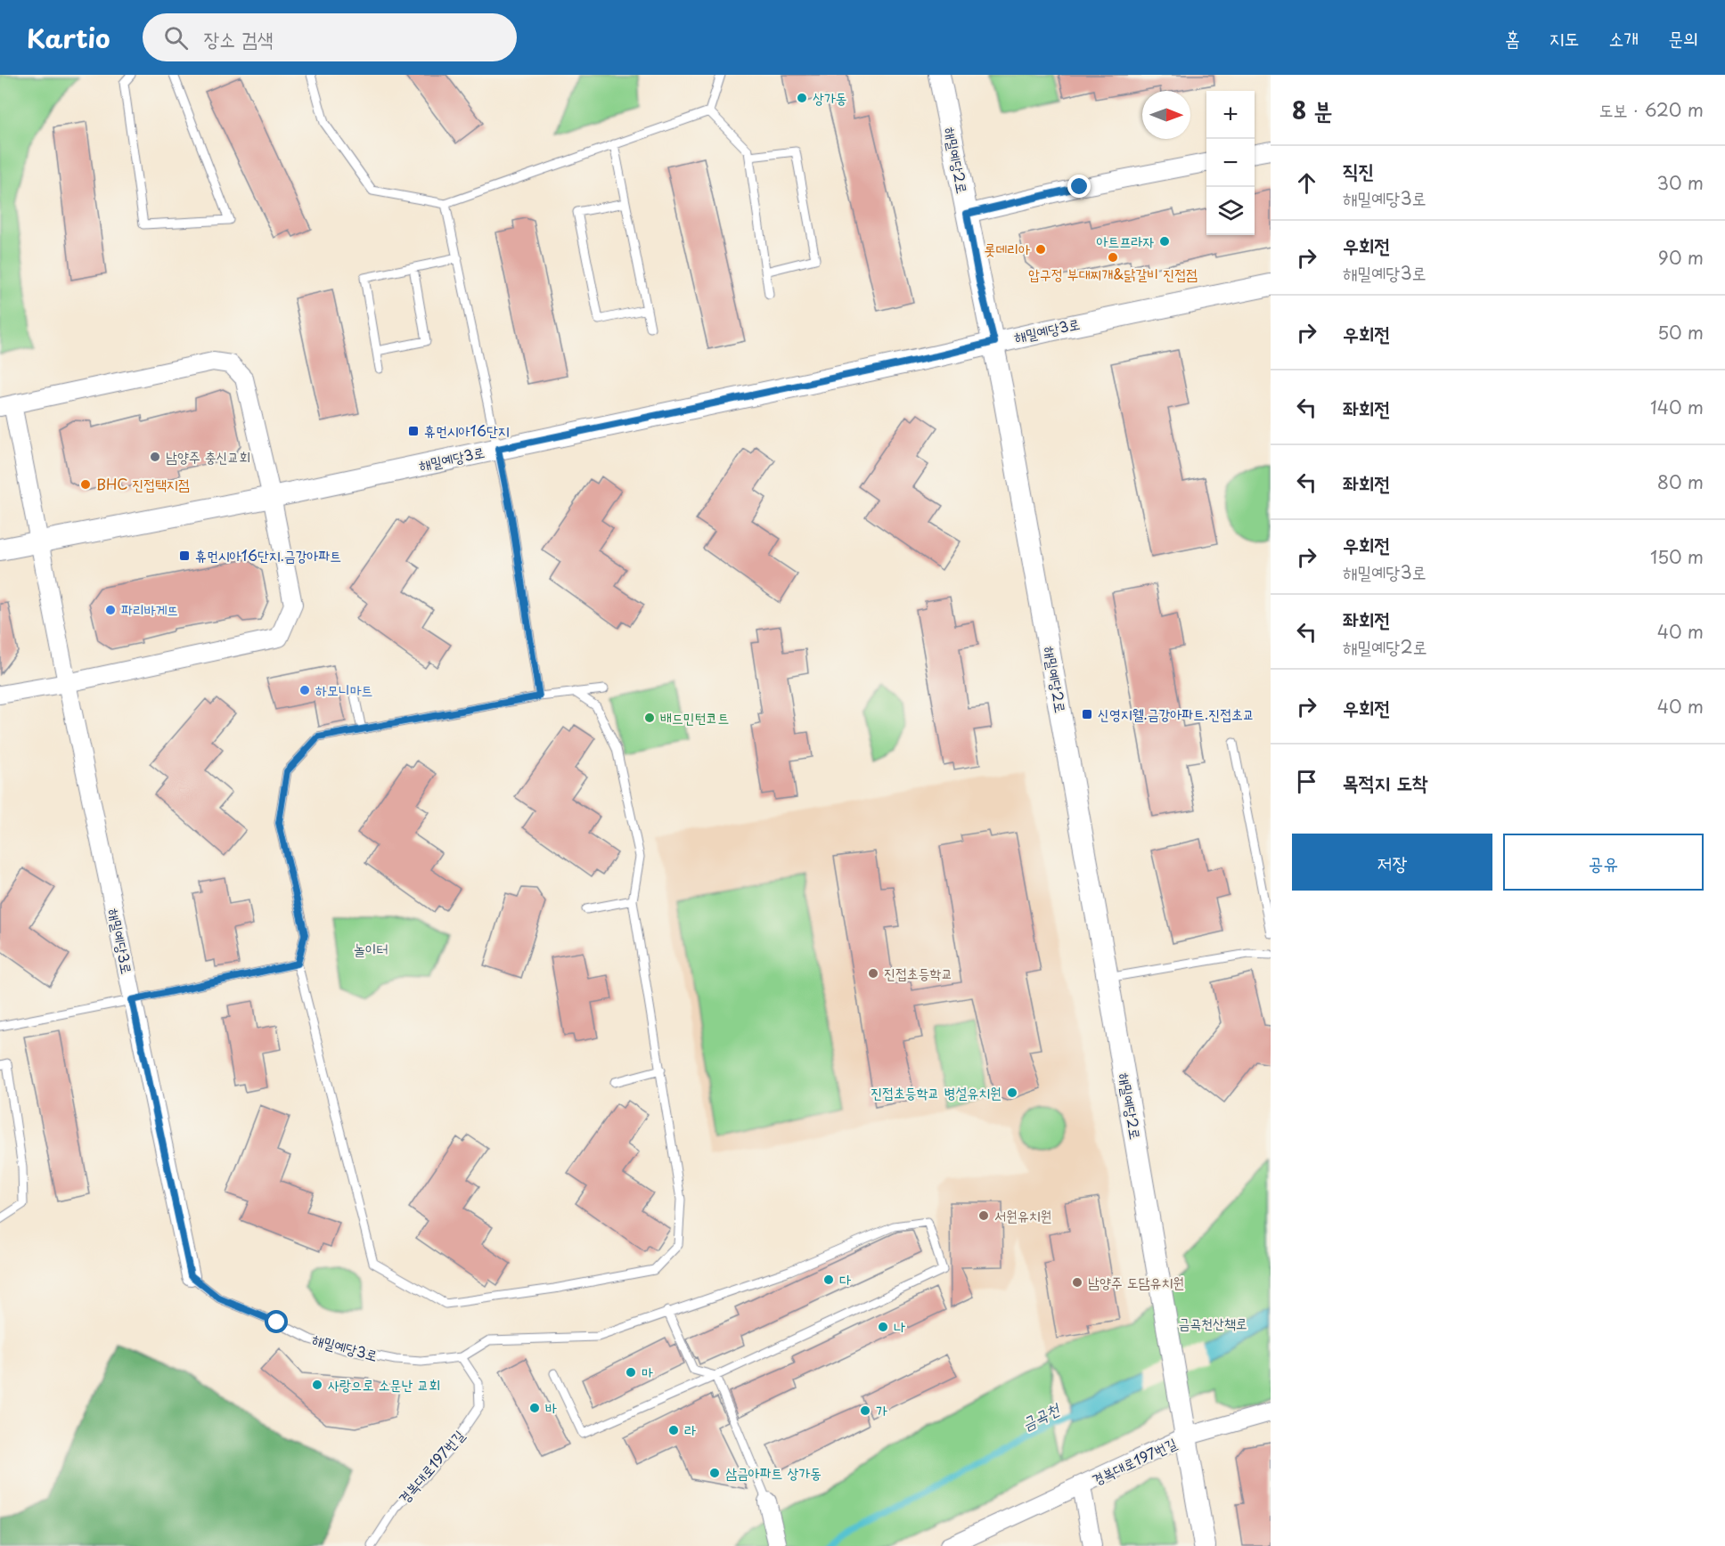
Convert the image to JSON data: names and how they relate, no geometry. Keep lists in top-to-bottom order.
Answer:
{
  "streets": {
    "street": ["해밀예당2로", "해밀예당3로", "경복대로197번길"]
  },
  "crossings": [
    ["해밀예당2로", "해밀예당3로"],
    ["해밀예당2로", "경복대로197번길"],
    ["해밀예당3로", "경복대로197번길"]
  ],
  "water": ["금곡천"],
  "parks": ["놀이터", "금곡천산책로"],
  "places": {
    "other": [
      "상가동",
      "아트프라자",
      "롯데리아",
      "압구정 부대찌개&닭갈비 진접점",
      "남양주 충신교회",
      "BHC 진접택지점",
      "파리바게뜨",
      "하모니마트",
      "배드민턴코트",
      "진접초등학교",
      "진접초등학교 병설유치원",
      "서원유치원",
      "다",
      "남양주 도담유치원",
      "나",
      "마",
      "사랑으로 소문난 교회",
      "바",
      "가",
      "라",
      "삼금아파트 상가동"
    ],
    "transit": ["휴먼시아16단지", "휴먼시아16단지.금강아파트", "신영지웰.금강아파트.진접초교"]
  },
  "north": "right",
  "page": {
    "header": "Kartio",
    "search": "장소 검색",
    "nav": [
      "홈",
      "지도",
      "소개",
      "문의"
    ],
    "heading": ["8 분", "도보 · 620 m"],
    "map_buttons": ["+", "−"],
    "list": [
      ["직진", "해밀예당3로", "30 m"],
      ["우회전", "해밀예당3로", "90 m"],
      ["우회전", "50 m"],
      ["좌회전", "140 m"],
      ["좌회전", "80 m"],
      ["우회전", "해밀예당3로", "150 m"],
      ["좌회전", "해밀예당2로", "40 m"],
      ["우회전", "40 m"],
      "목적지 도착"
    ],
    "buttons": ["저장", "공유"]
  }
}
